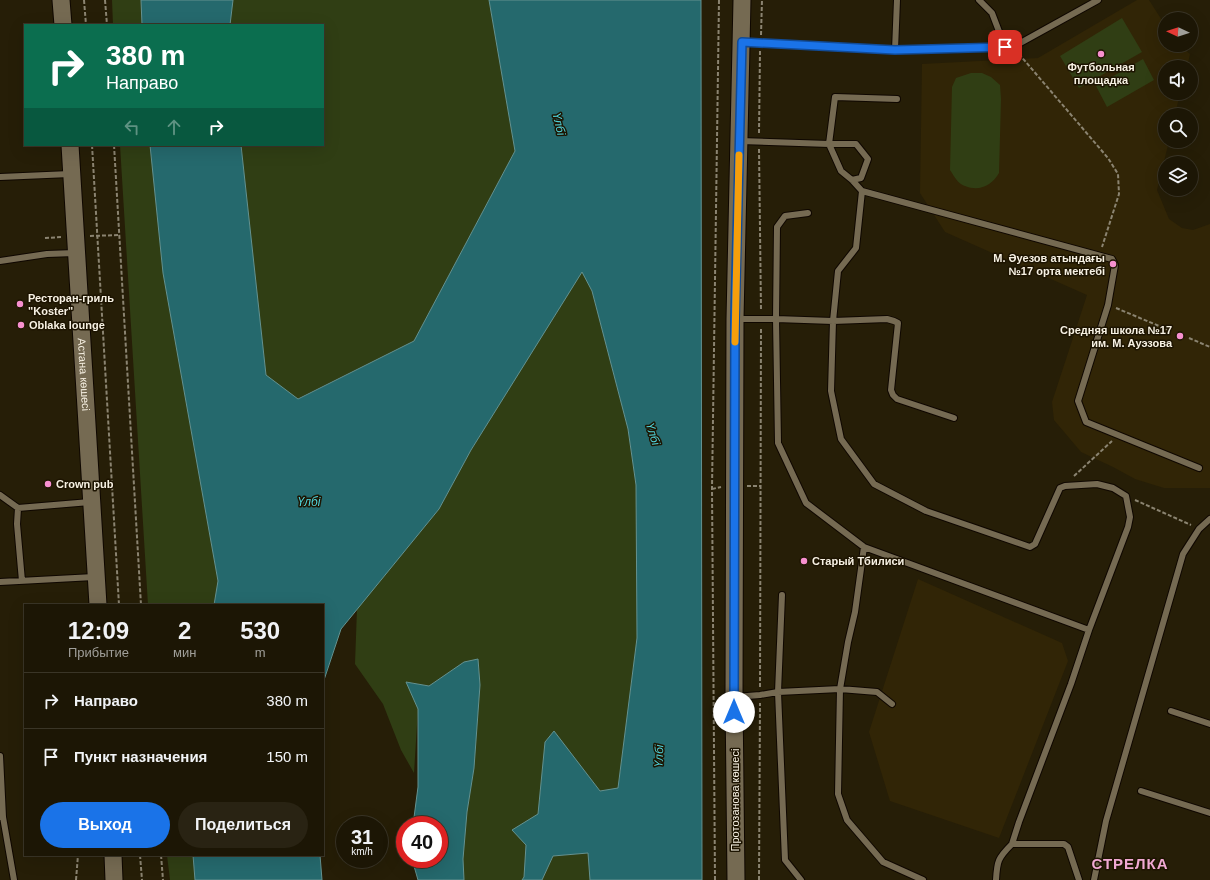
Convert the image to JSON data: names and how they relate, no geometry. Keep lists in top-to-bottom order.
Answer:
{
  "streets": {
    "street": ["Астана көшесі", "Протозанова көшесі"]
  },
  "districts": ["СТРЕЛКА"],
  "water": ["Үлбі"],
  "places": [
    "Футбольная площадка",
    "М. Әуезов атындағы №17 орта мектебі",
    "Ресторан-гриль \"Koster\"",
    "Oblaka lounge",
    "Средняя школа №17 им. М. Ауэзова",
    "Crown pub",
    "Старый Тбилиси"
  ],
  "north": "left",
  "page": {
    "turn": ["380 m", "Направо"],
    "eta": [
      "12:09",
      "Прибытие",
      "2",
      "мин",
      "530",
      "m"
    ],
    "list": [
      {
        "name": "Направо",
        "value": "380 m"
      },
      {
        "name": "Пункт назначения",
        "value": "150 m"
      }
    ],
    "buttons": ["Выход", "Поделиться"],
    "speed": "31 km/h",
    "limit": "40"
  }
}
